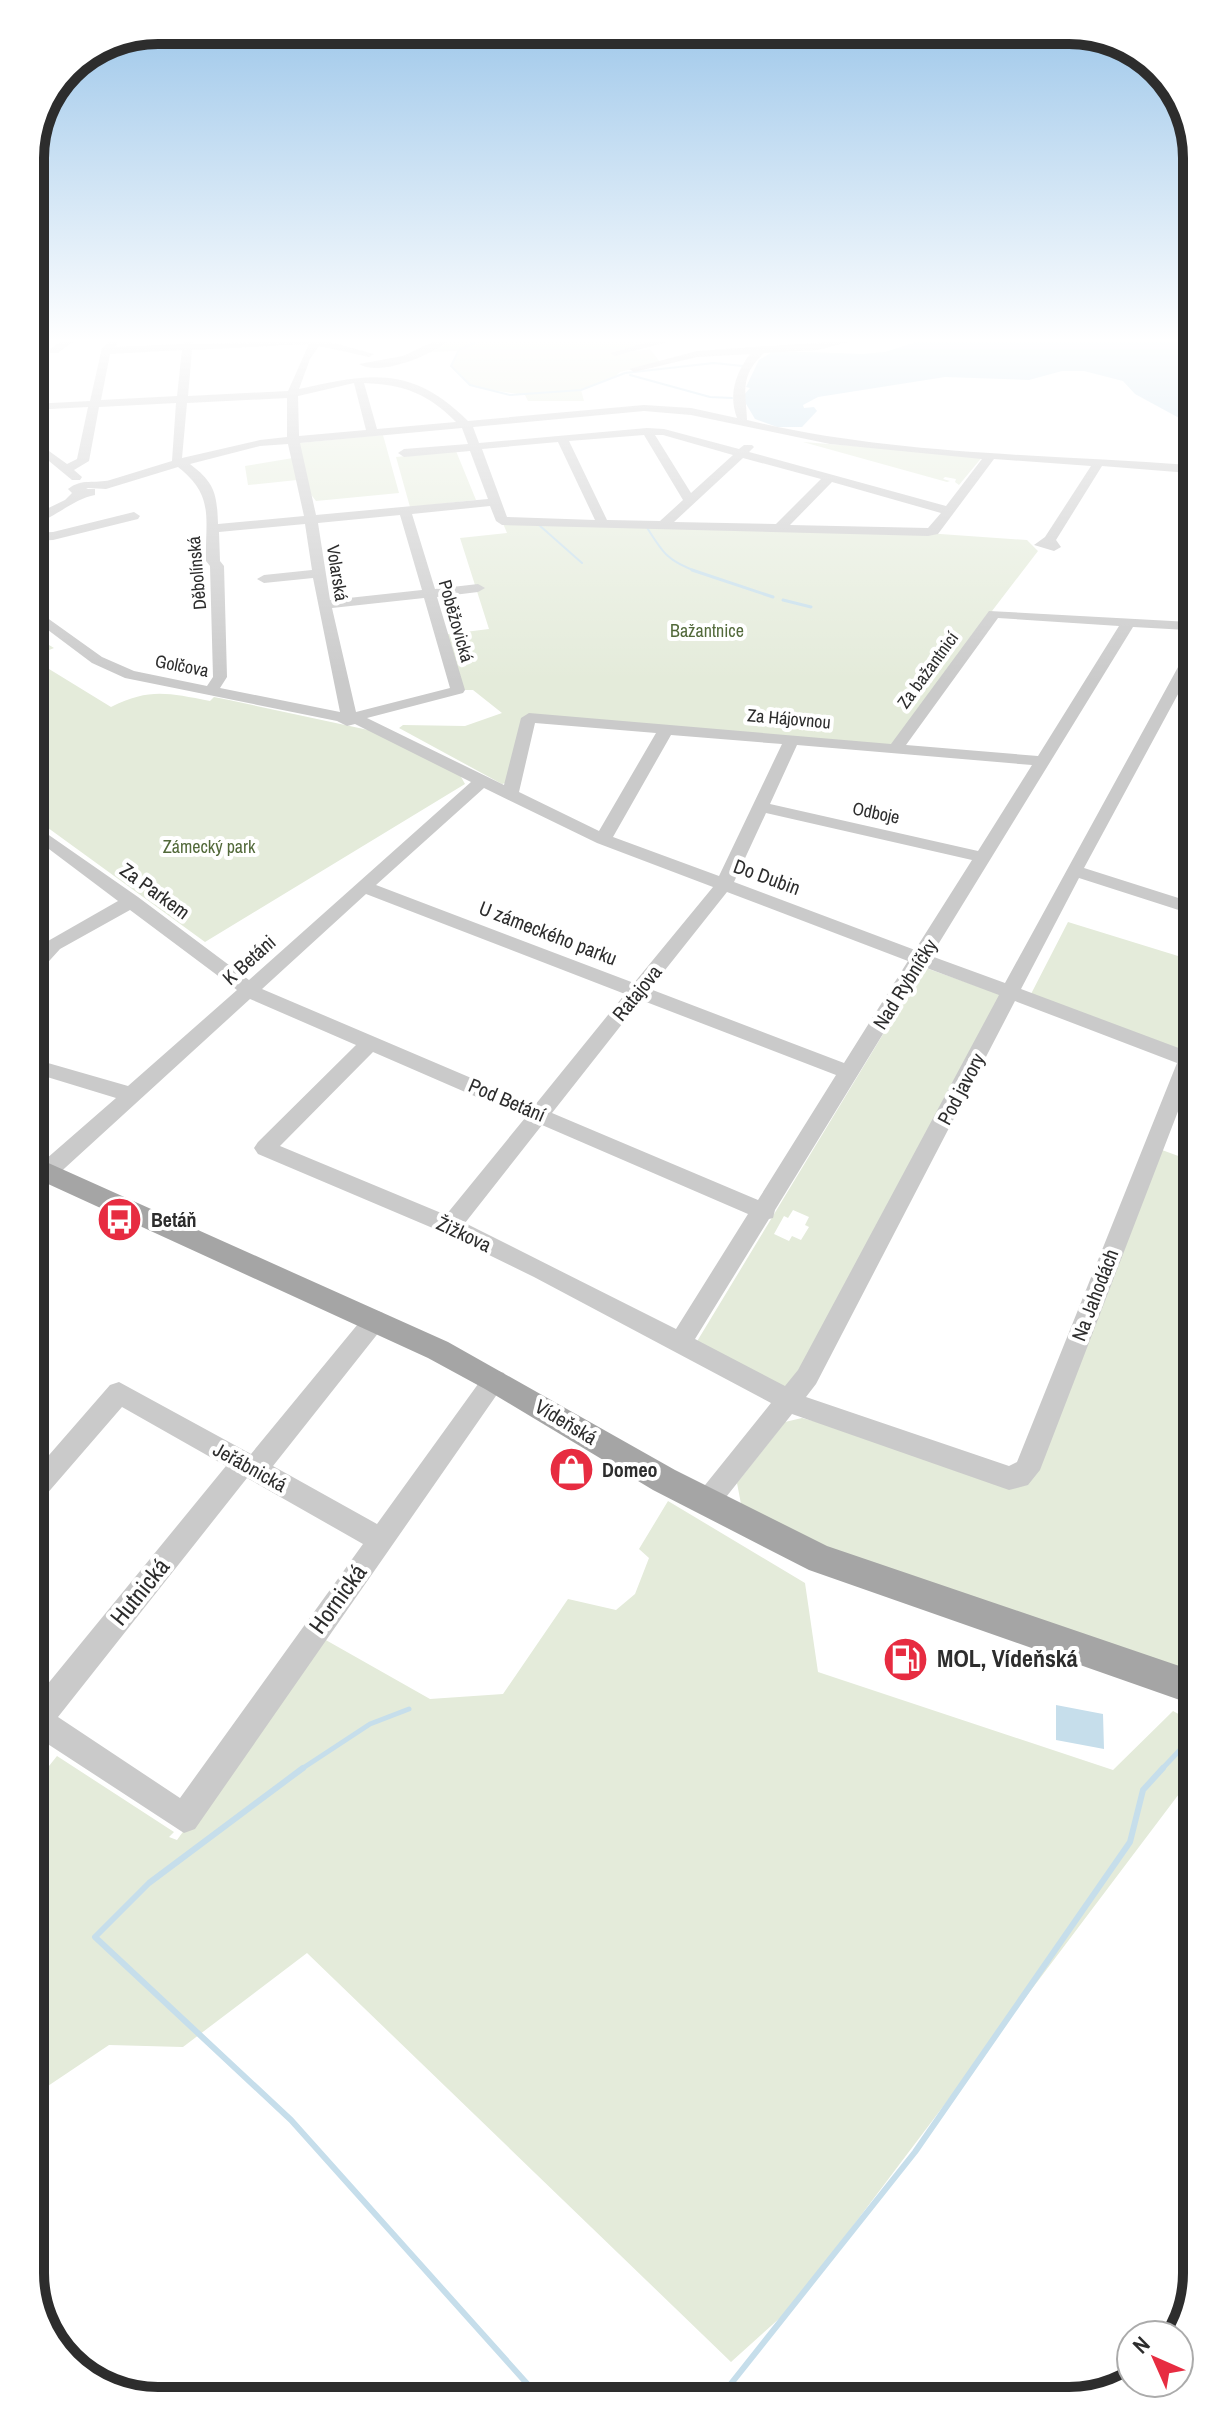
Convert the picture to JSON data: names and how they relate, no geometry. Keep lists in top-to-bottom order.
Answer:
{
  "streets": {
    "main road": ["Vídeňská"],
    "street": [
      "Děbolínská",
      "Volarská",
      "Poběžovická",
      "Golčova",
      "Za bažantnicí",
      "Za Hájovnou",
      "Odboje",
      "Do Dubin",
      "Za Parkem",
      "U zámeckého parku",
      "K Betáni",
      "Nad Rybníčky",
      "Ratajova",
      "Pod javory",
      "Pod Betání",
      "Žižkova",
      "Na Jahodách",
      "Jeřábnická",
      "Hutnická",
      "Hornická"
    ]
  },
  "crossings": [
    ["Děbolínská", "Golčova"],
    ["Volarská", "Poběžovická"],
    ["Volarská", "Golčova"],
    ["Poběžovická", "Golčova"],
    ["Golčova", "Za Hájovnou"],
    ["Golčova", "Do Dubin"],
    ["Golčova", "K Betáni"],
    ["Za bažantnicí", "Za Hájovnou"],
    ["Za bažantnicí", "Nad Rybníčky"],
    ["Za Hájovnou", "Do Dubin"],
    ["Za Hájovnou", "Nad Rybníčky"],
    ["Za Hájovnou", "Ratajova"],
    ["Odboje", "Nad Rybníčky"],
    ["Odboje", "Ratajova"],
    ["Do Dubin", "Nad Rybníčky"],
    ["Do Dubin", "Ratajova"],
    ["Do Dubin", "Pod javory"],
    ["Do Dubin", "Na Jahodách"],
    ["Za Parkem", "K Betáni"],
    ["Za Parkem", "Pod Betání"],
    ["U zámeckého parku", "K Betáni"],
    ["U zámeckého parku", "Nad Rybníčky"],
    ["U zámeckého parku", "Ratajova"],
    ["K Betáni", "Pod Betání"],
    ["Nad Rybníčky", "Pod Betání"],
    ["Nad Rybníčky", "Žižkova"],
    ["Ratajova", "Pod Betání"],
    ["Ratajova", "Žižkova"],
    ["Pod javory", "Žižkova"],
    ["Pod javory", "Na Jahodách"],
    ["Pod javory", "Vídeňská"],
    ["Pod Betání", "Žižkova"],
    ["Žižkova", "Na Jahodách"],
    ["Vídeňská", "Hutnická"],
    ["Vídeňská", "Hornická"],
    ["Jeřábnická", "Hutnická"],
    ["Jeřábnická", "Hornická"]
  ],
  "parks": ["Bažantnice", "Zámecký park"],
  "places": {
    "bus stop": ["Betáň"],
    "shop": ["Domeo"],
    "fuel station": ["MOL, Vídeňská"]
  },
  "north": "top left"
}
